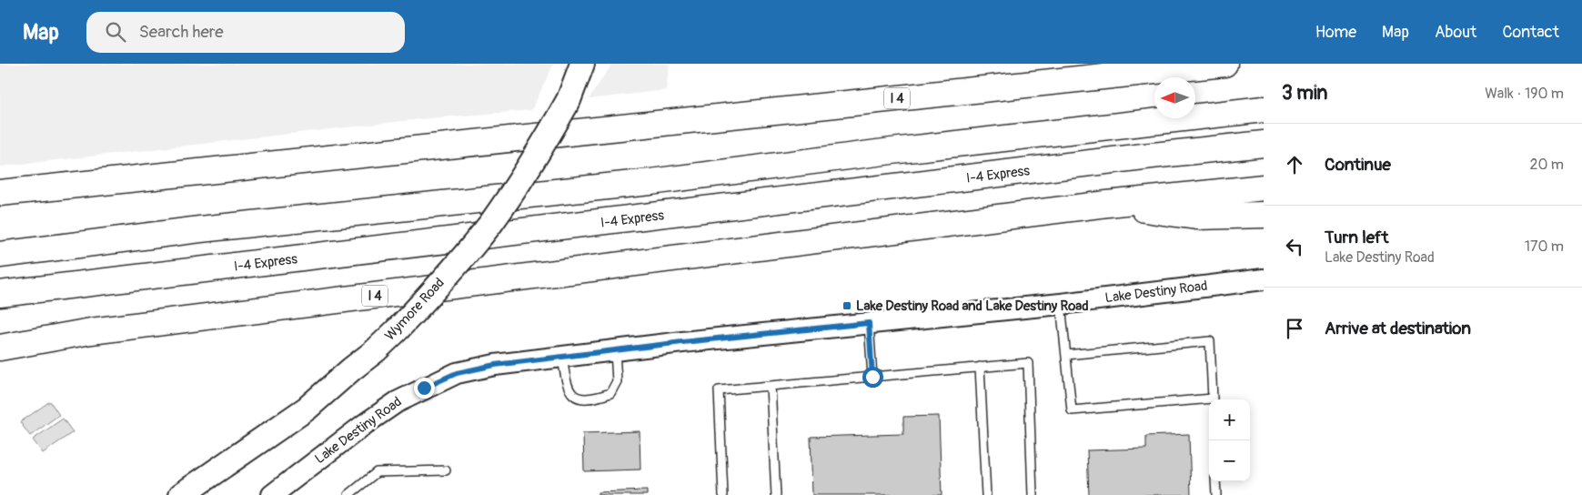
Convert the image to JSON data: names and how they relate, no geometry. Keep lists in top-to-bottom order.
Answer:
{
  "streets": {
    "highway": ["I 4", "I-4 Express"],
    "main road": ["Wymore Road"],
    "street": ["Lake Destiny Road"]
  },
  "places": {
    "transit": ["Lake Destiny Road and Lake Destiny Road"]
  },
  "north": "left",
  "page": {
    "header": "Map",
    "search": "Search here",
    "nav": [
      "Home",
      "Map",
      "About",
      "Contact"
    ],
    "heading": ["3 min", "Walk · 190 m"],
    "list": [
      ["Continue", "20 m"],
      ["Turn left", "Lake Destiny Road", "170 m"],
      "Arrive at destination"
    ],
    "map_buttons": ["+", "−"]
  }
}
